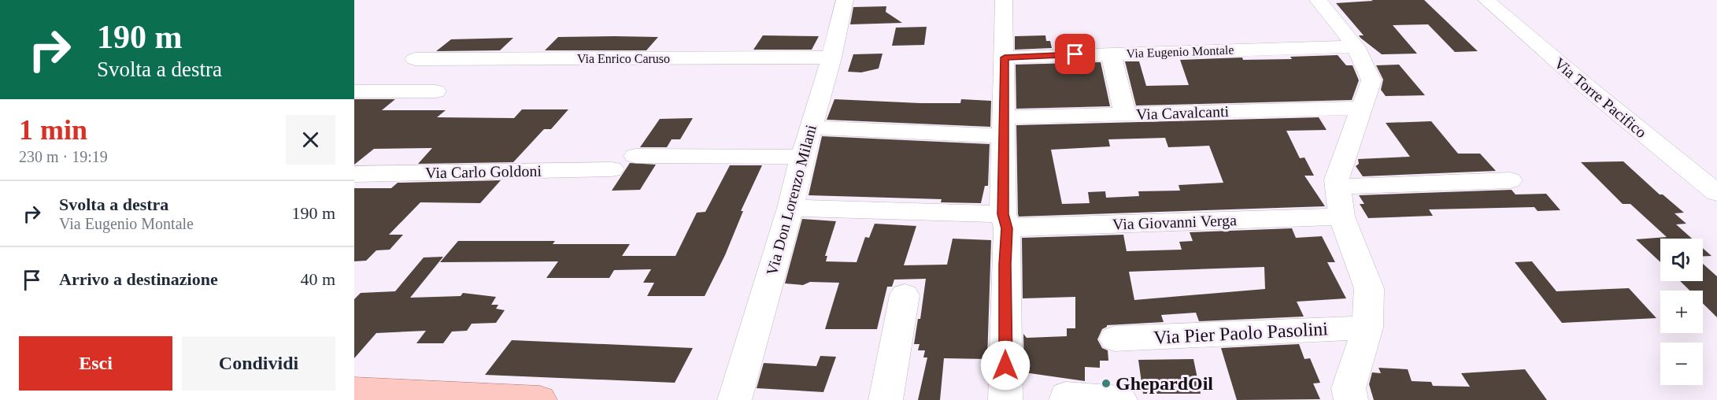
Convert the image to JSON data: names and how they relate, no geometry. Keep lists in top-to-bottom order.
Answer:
{
  "streets": {
    "street": [
      "Via Eugenio Montale",
      "Via Enrico Caruso",
      "Via Torre Pacifico",
      "Via Cavalcanti",
      "Via Carlo Goldoni",
      "Via Don Lorenzo Milani",
      "Via Giovanni Verga",
      "Via Pier Paolo Pasolini"
    ]
  },
  "crossings": [
    ["Via Enrico Caruso", "Via Don Lorenzo Milani"],
    ["Via Cavalcanti", "Via Don Lorenzo Milani"],
    ["Via Don Lorenzo Milani", "Via Giovanni Verga"]
  ],
  "places": ["GhepardOil"],
  "page": {
    "turn": ["190 m", "Svolta a destra"],
    "heading": ["1 min", "230 m · 19:19"],
    "list": [
      {
        "name": "Svolta a destra",
        "note": "Via Eugenio Montale",
        "value": "190 m"
      },
      {
        "name": "Arrivo a destinazione",
        "value": "40 m"
      }
    ],
    "map_buttons": ["+", "−"],
    "buttons": ["Esci", "Condividi"]
  }
}
